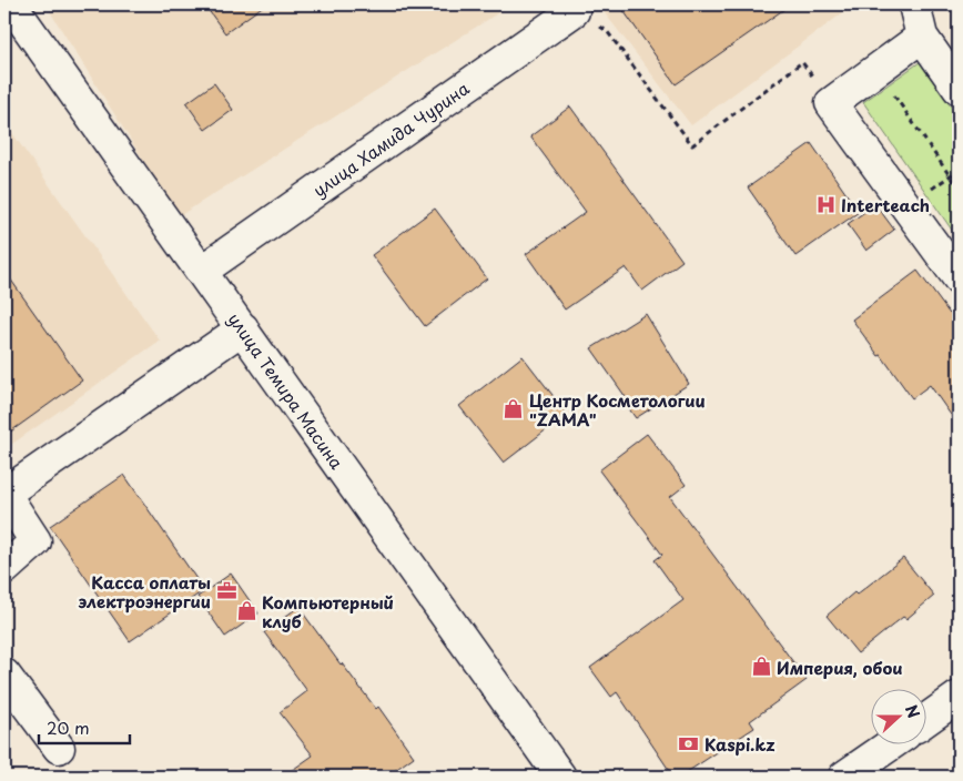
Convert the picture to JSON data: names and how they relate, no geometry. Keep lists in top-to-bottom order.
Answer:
{
  "streets": {
    "street": ["улица Хамида Чурина", "улица Темира Масина"]
  },
  "crossings": [
    ["улица Хамида Чурина", "улица Темира Масина"]
  ],
  "places": {
    "hospital": ["Interteach"],
    "shop": ["Центр Косметологии \"ZAMA\"", "Компьютерный клуб", "Империя, обои"],
    "office": ["Касса оплаты электроэнергии"],
    "bank": ["Kaspi.kz"]
  },
  "scale_bar": "20 m",
  "north": "right"
}
